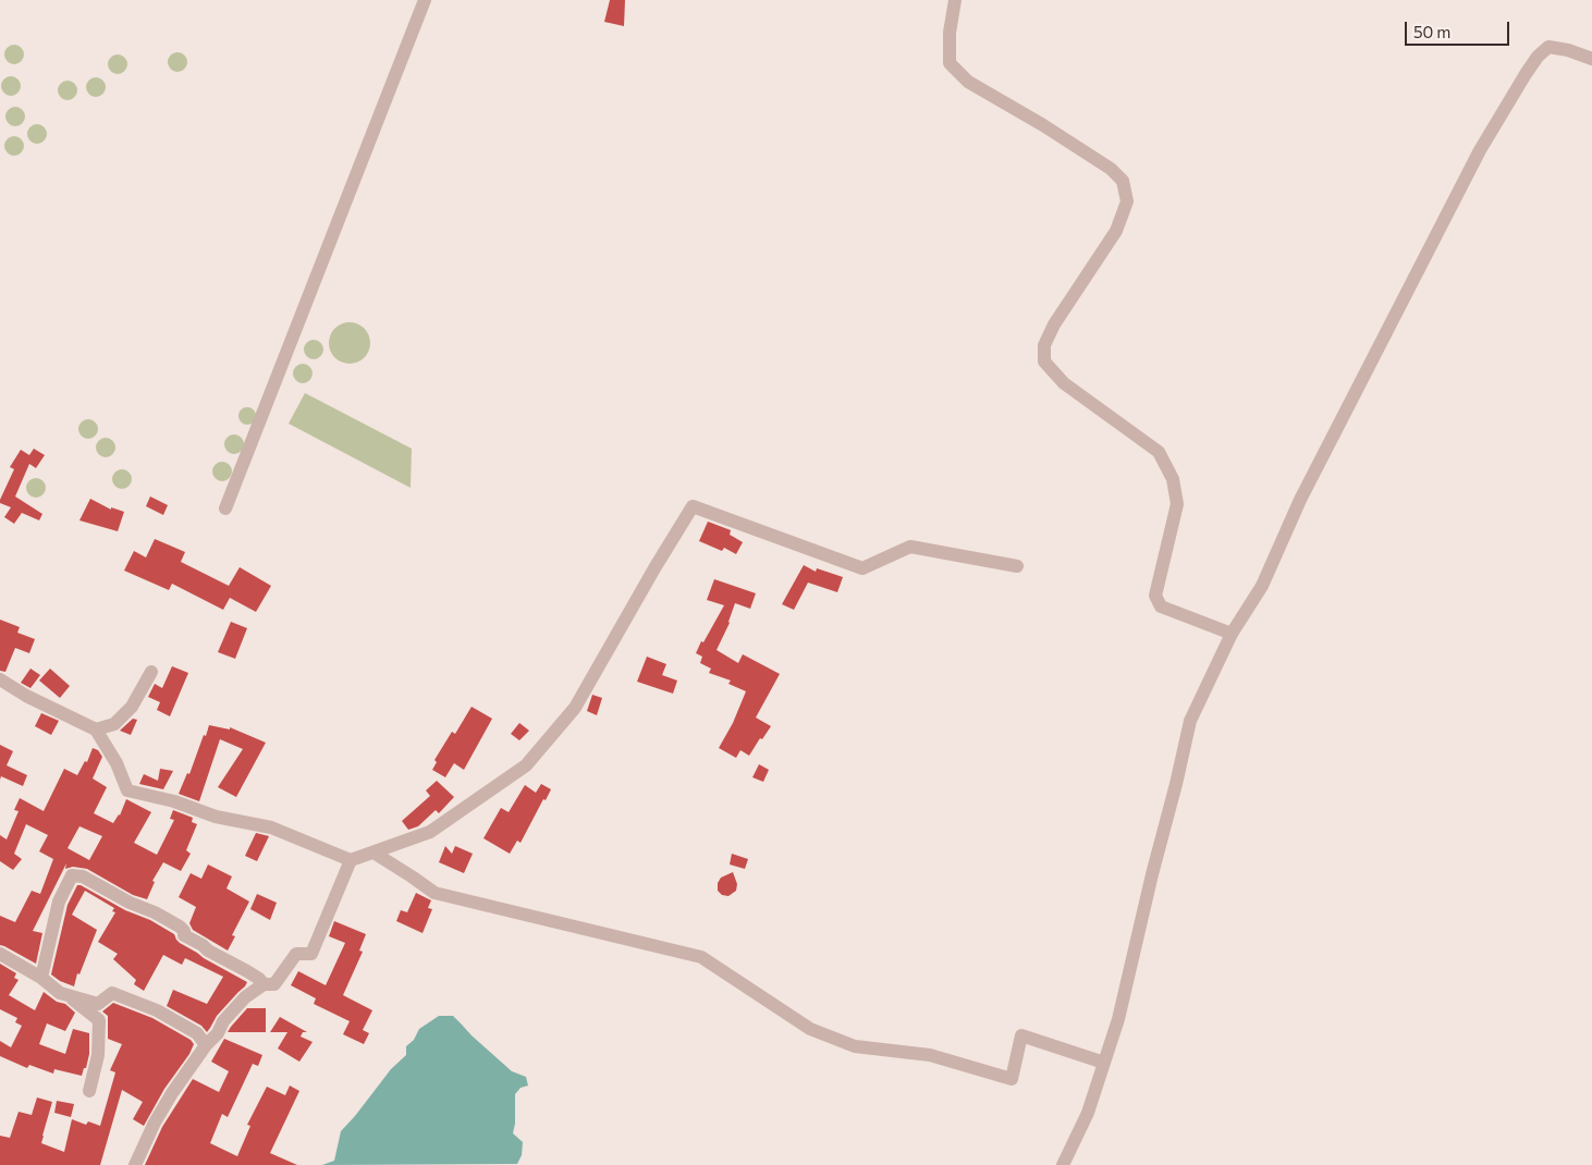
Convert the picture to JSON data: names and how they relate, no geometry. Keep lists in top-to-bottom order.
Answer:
{
  "scale_bar": "50 m"
}
